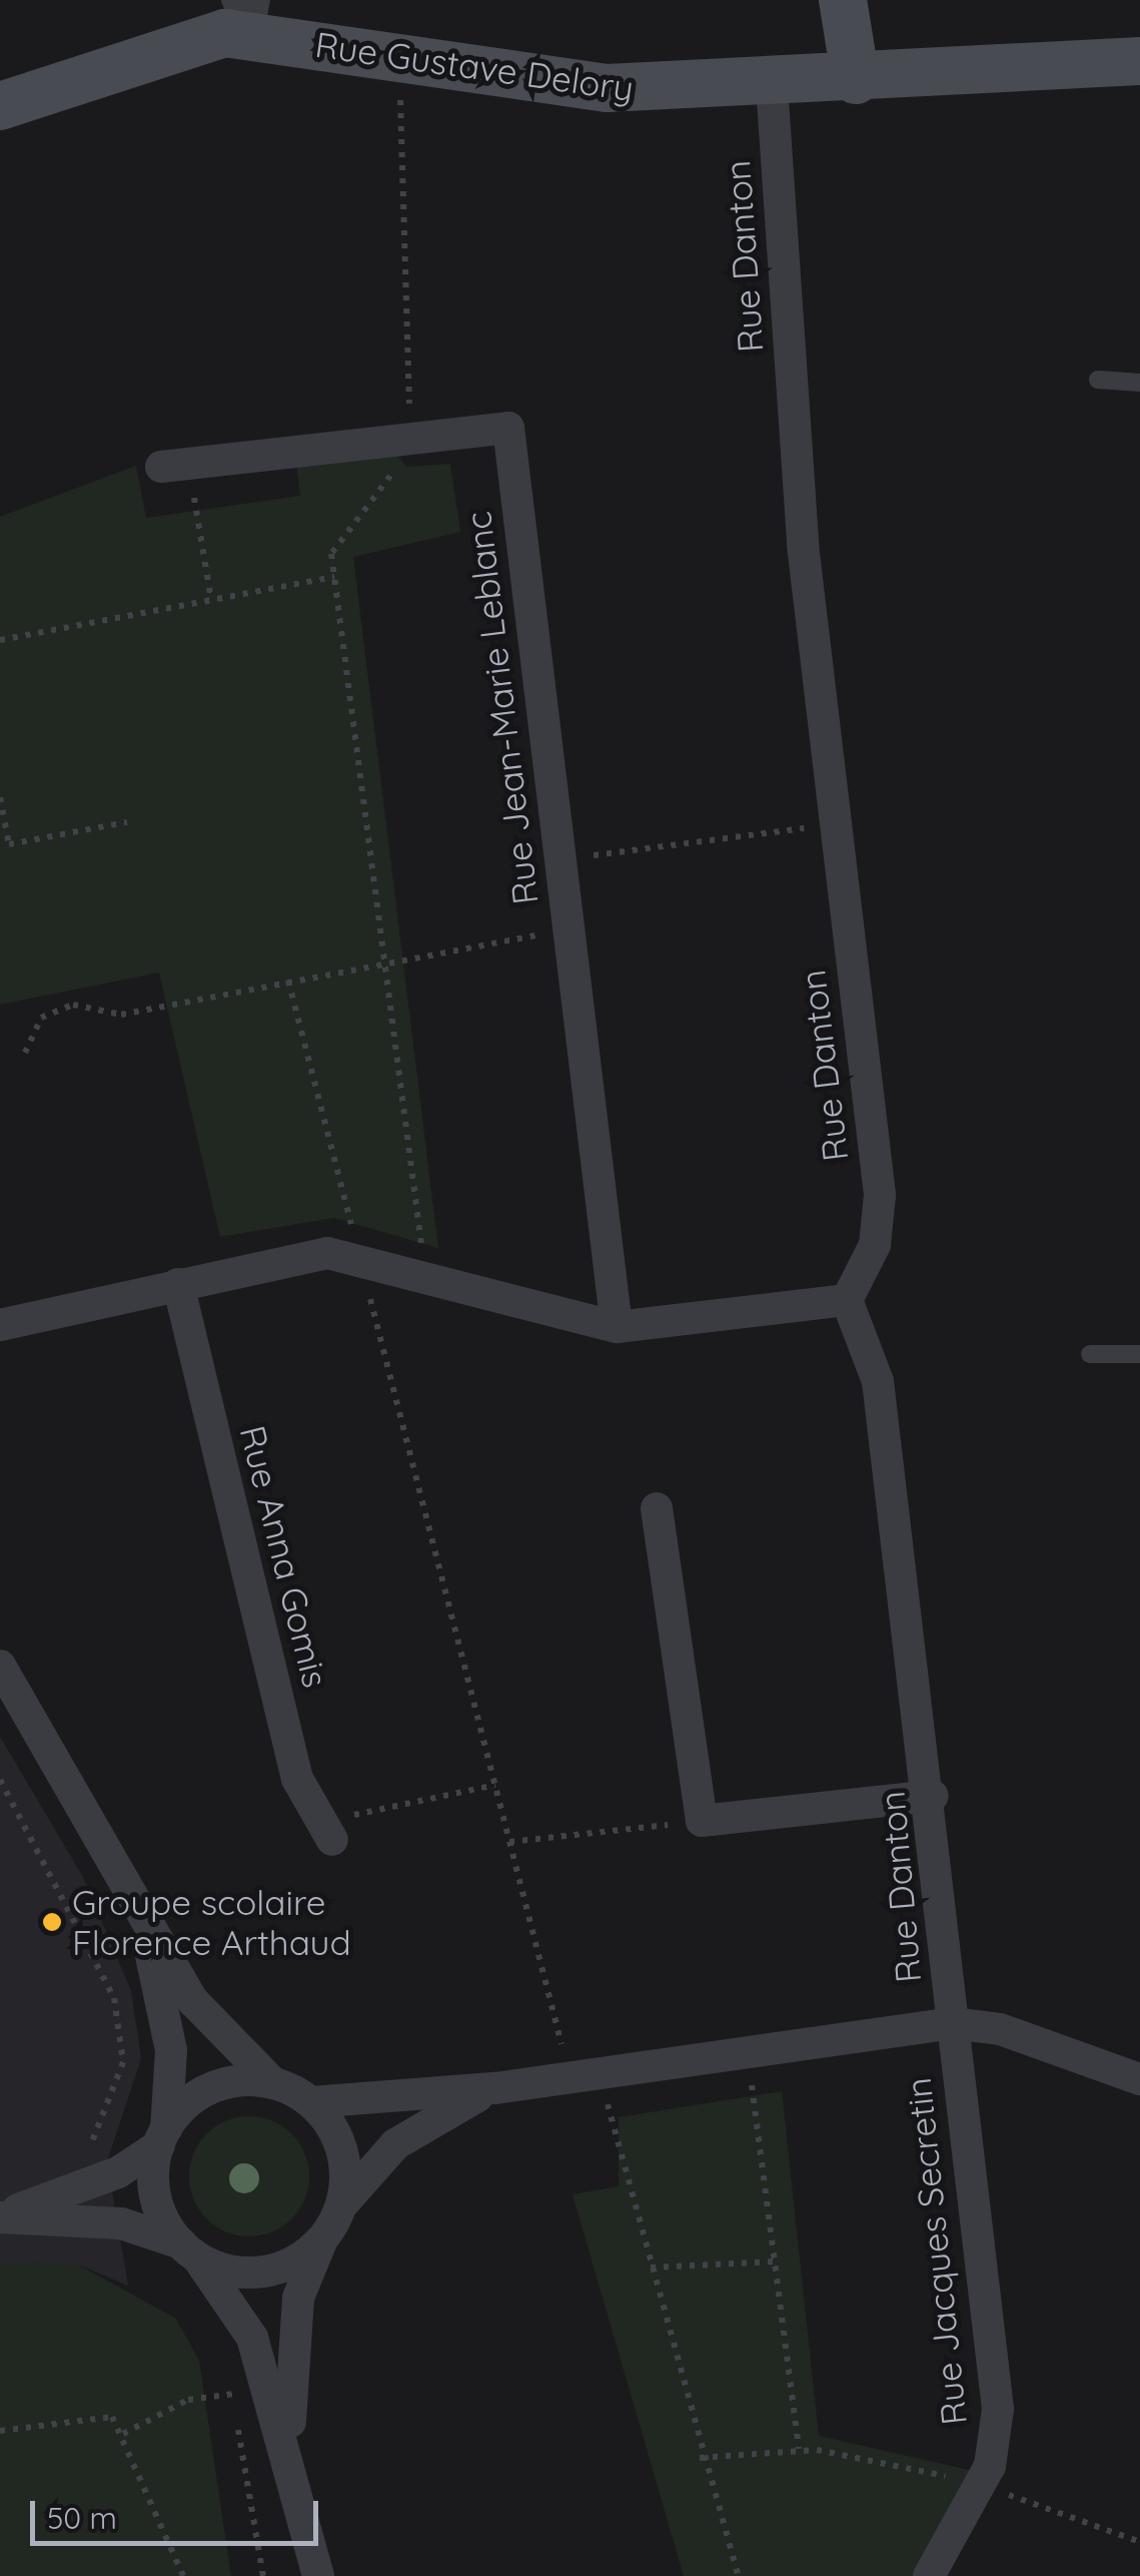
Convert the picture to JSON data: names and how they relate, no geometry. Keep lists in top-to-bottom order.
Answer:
{
  "streets": {
    "street": [
      "Rue Gustave Delory",
      "Rue Danton",
      "Rue Jean-Marie Leblanc",
      "Rue Anna Gomis",
      "Rue Jacques Secretin"
    ]
  },
  "crossings": [
    ["Rue Gustave Delory", "Rue Danton"],
    ["Rue Danton", "Rue Jacques Secretin"]
  ],
  "places": ["Groupe scolaire Florence Arthaud"],
  "scale_bar": "50 m"
}
